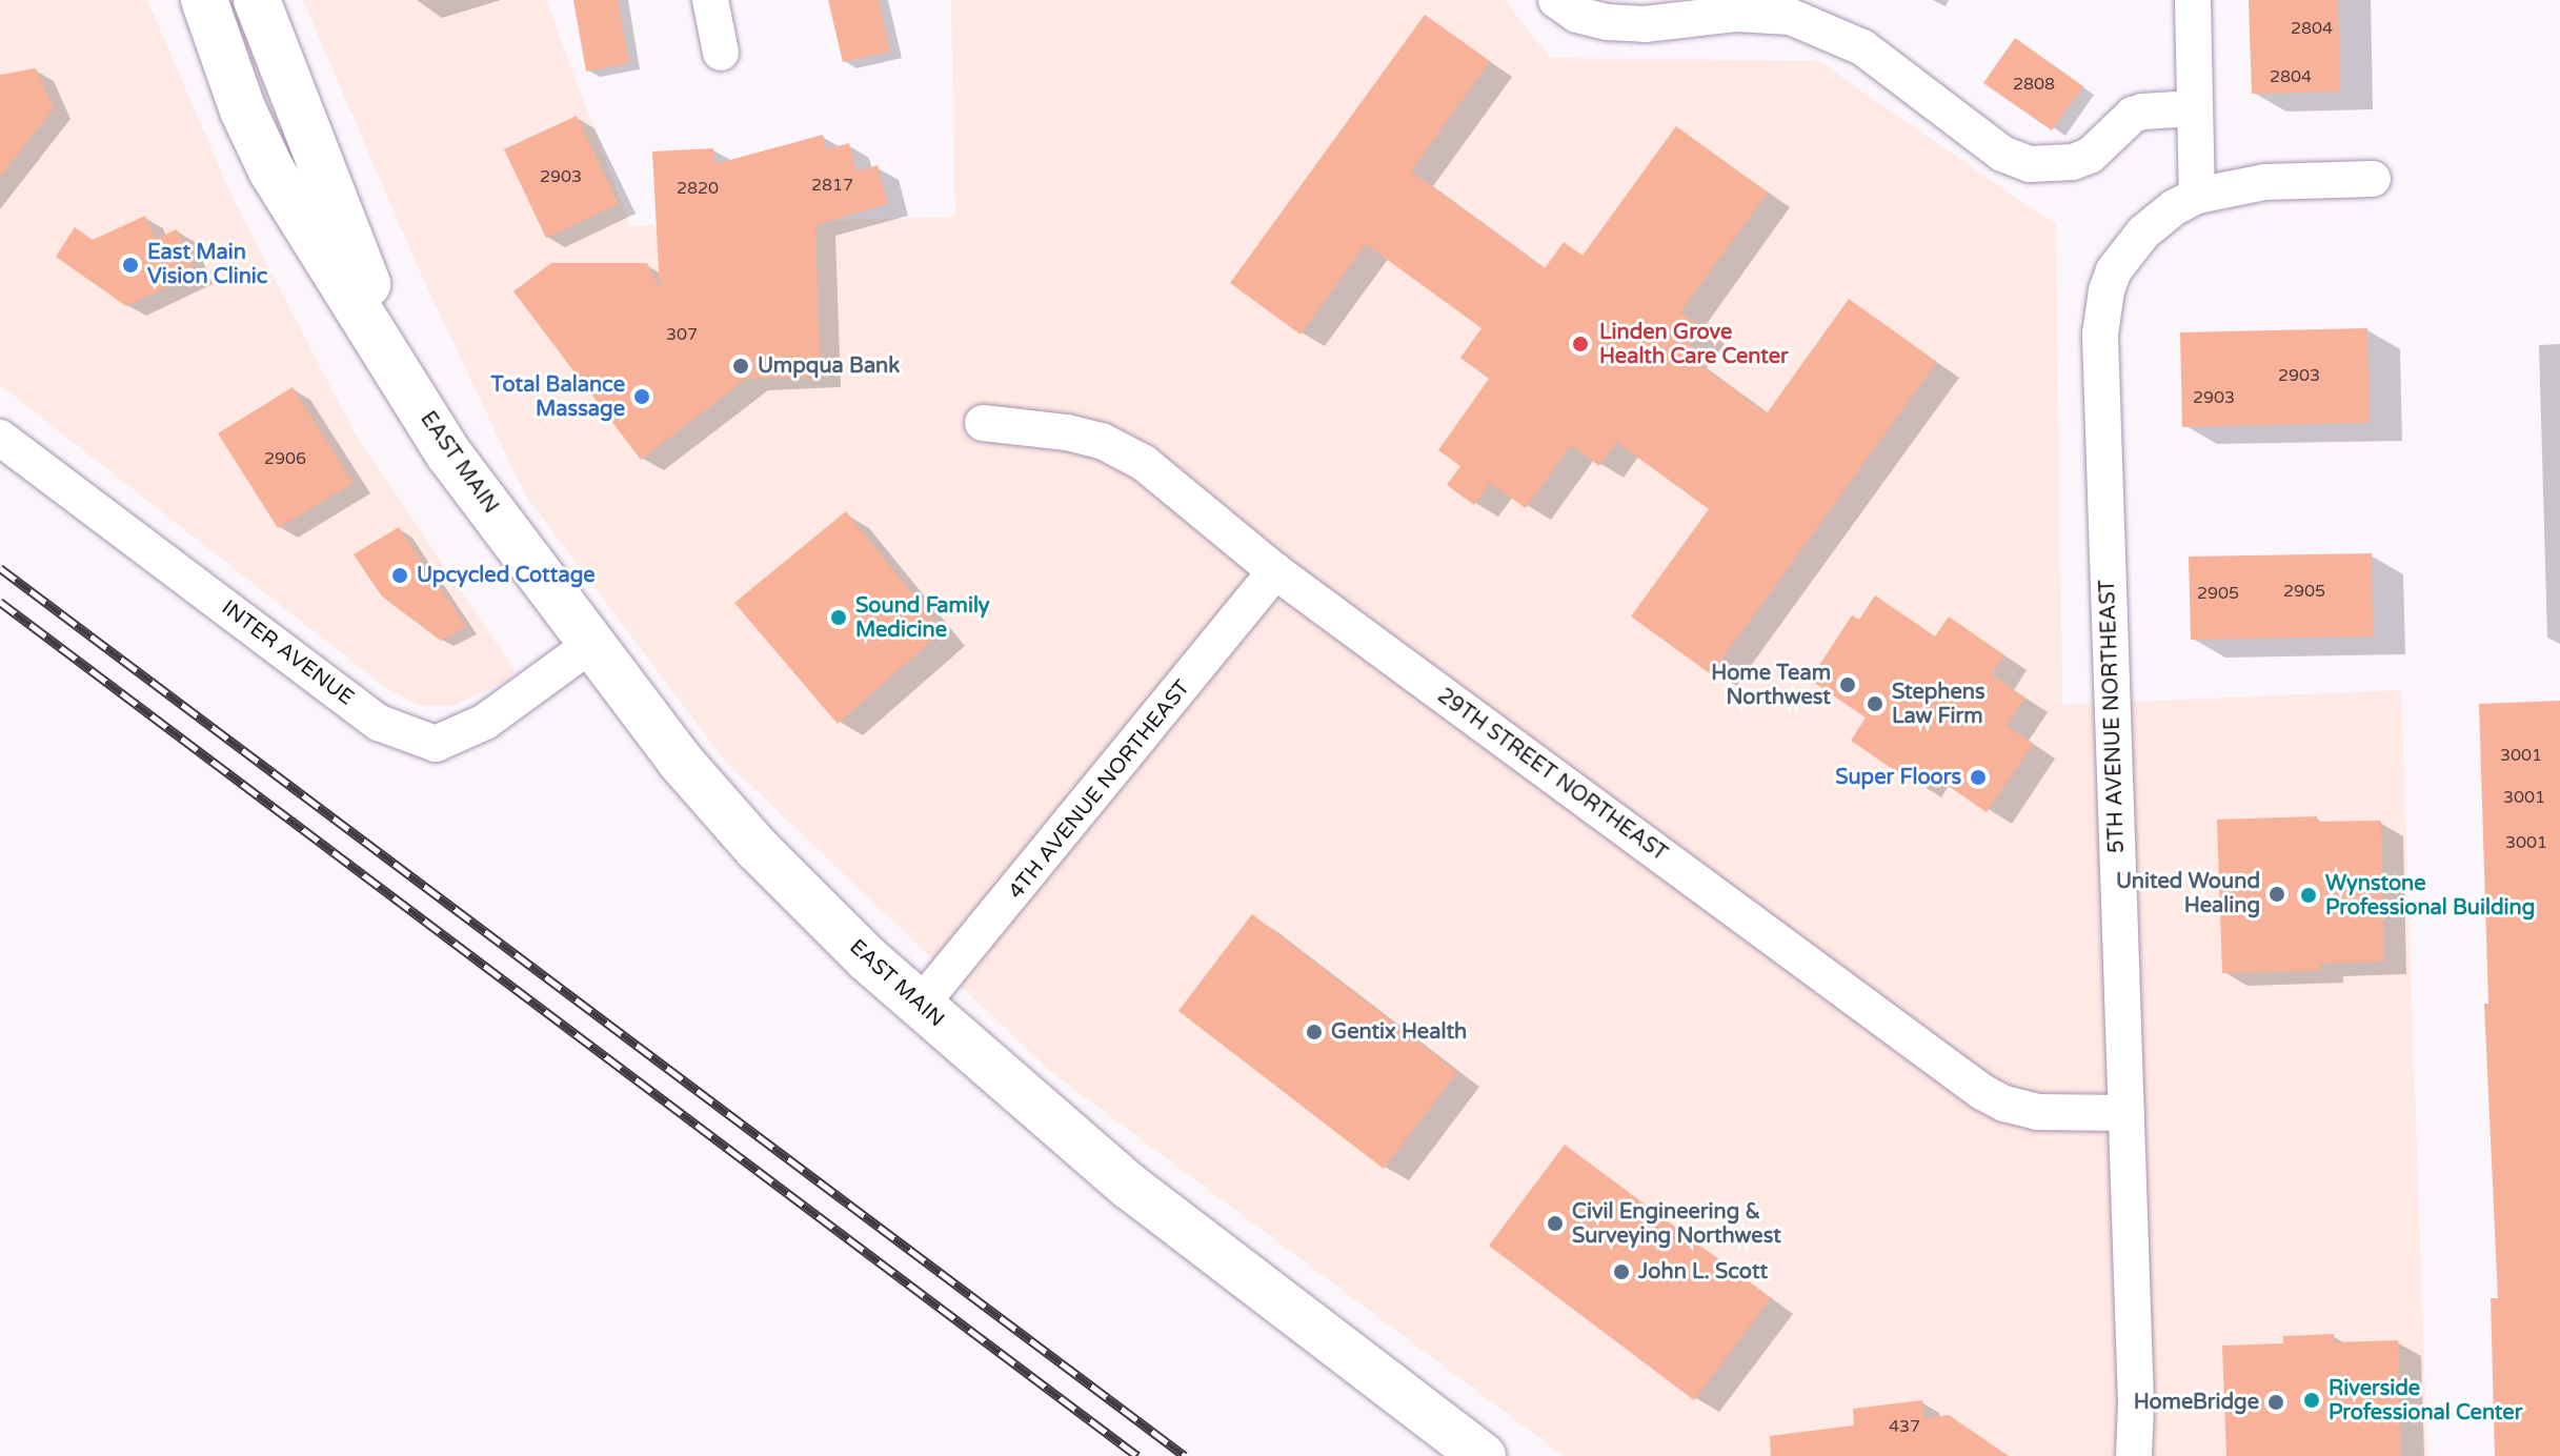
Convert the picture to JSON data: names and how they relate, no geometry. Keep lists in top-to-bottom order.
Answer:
{
  "streets": {
    "main road": ["EAST MAIN"],
    "street": [
      "INTER AVENUE",
      "5TH AVENUE NORTHEAST",
      "29TH STREET NORTHEAST",
      "4TH AVENUE NORTHEAST"
    ]
  },
  "crossings": [
    ["EAST MAIN", "INTER AVENUE"],
    ["EAST MAIN", "4TH AVENUE NORTHEAST"],
    ["5TH AVENUE NORTHEAST", "29TH STREET NORTHEAST"],
    ["29TH STREET NORTHEAST", "4TH AVENUE NORTHEAST"]
  ],
  "places": [
    "East Main Vision Clinic",
    "Linden Grove Health Care Center",
    "Umpqua Bank",
    "Total Balance Massage",
    "Upcycled Cottage",
    "Sound Family Medicine",
    "Home Team Northwest",
    "Stephens Law Firm",
    "Super Floors",
    "United Wound Healing",
    "Wynstone Professional Building",
    "Gentix Health",
    "Civil Engineering & Surveying Northwest",
    "John L. Scott",
    "Riverside Professional Center",
    "HomeBridge"
  ],
  "house_numbers": [
    "2804",
    "2804",
    "2808",
    "2903",
    "2817",
    "2820",
    "307",
    "2903",
    "2903",
    "2906",
    "2905",
    "2905",
    "3001",
    "3001",
    "3001",
    "437"
  ]
}
